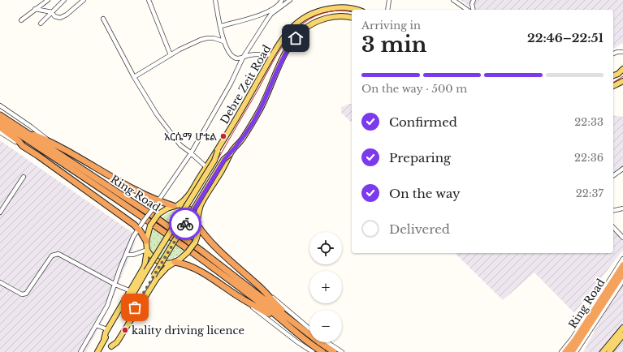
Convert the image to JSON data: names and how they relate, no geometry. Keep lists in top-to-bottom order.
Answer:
{
  "streets": {
    "highway": ["Ring Road"],
    "main road": ["Debre Zeit Road"]
  },
  "places": ["አርሴማ ሆቴል", "kality driving licence"],
  "page": {
    "heading": ["3 min", "Arriving in", "22:46–22:51"],
    "bar": "On the way · 500 m",
    "list": [
      ["Confirmed", "22:33"],
      ["Preparing", "22:36"],
      ["On the way", "22:37"],
      "Delivered"
    ],
    "map_buttons": ["+", "−"]
  }
}
